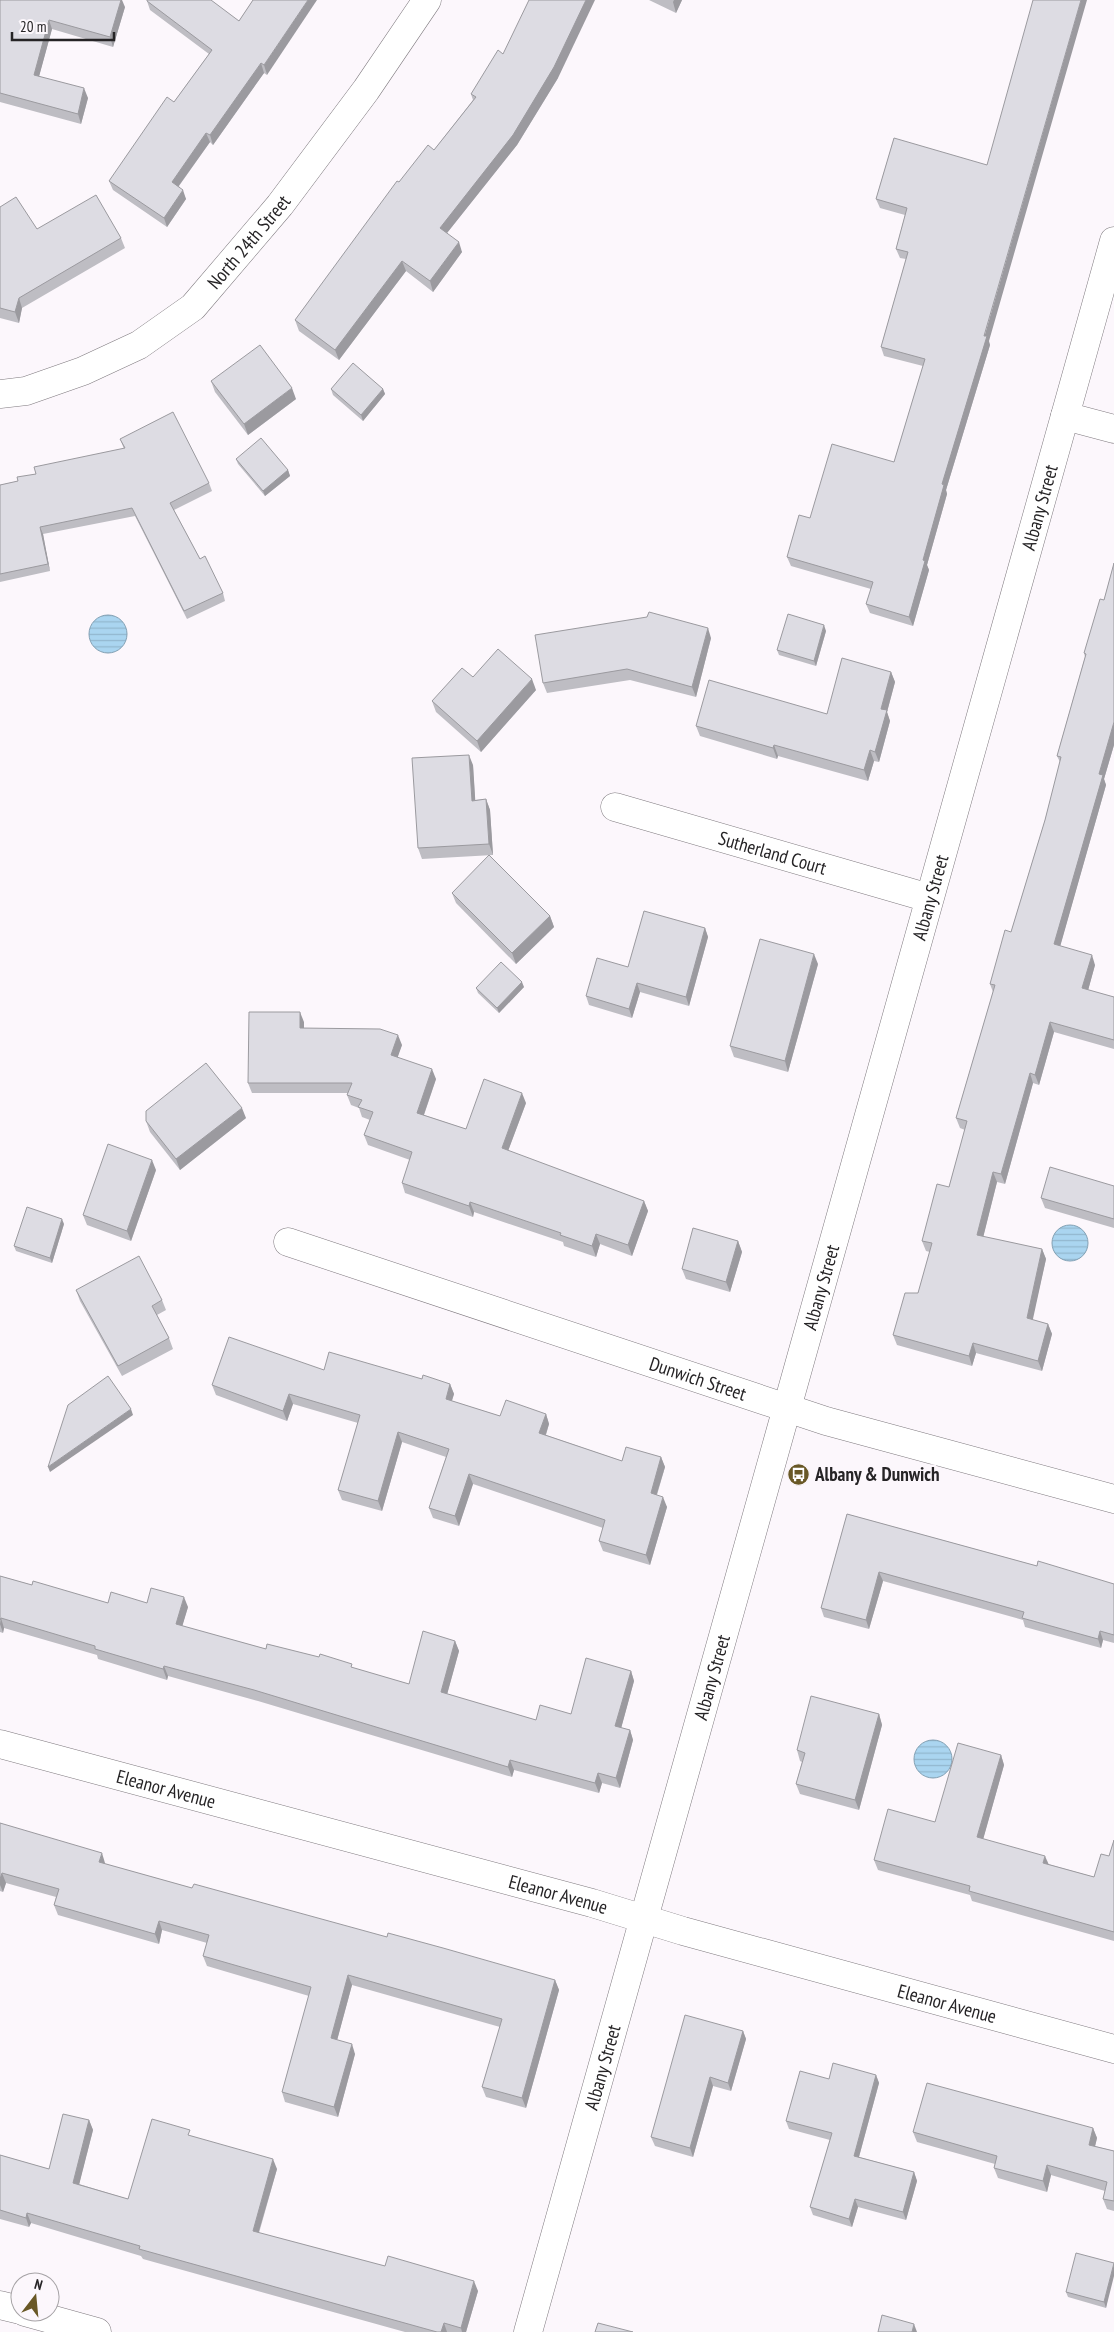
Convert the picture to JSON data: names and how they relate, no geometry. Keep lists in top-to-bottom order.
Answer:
{
  "streets": {
    "street": [
      "North 24th Street",
      "Albany Street",
      "Sutherland Court",
      "Dunwich Street",
      "Eleanor Avenue"
    ]
  },
  "crossings": [
    ["Albany Street", "Sutherland Court"],
    ["Albany Street", "Dunwich Street"],
    ["Albany Street", "Eleanor Avenue"]
  ],
  "places": {
    "bus stop": ["Albany & Dunwich"]
  },
  "scale_bar": "20 m",
  "north": "top"
}
